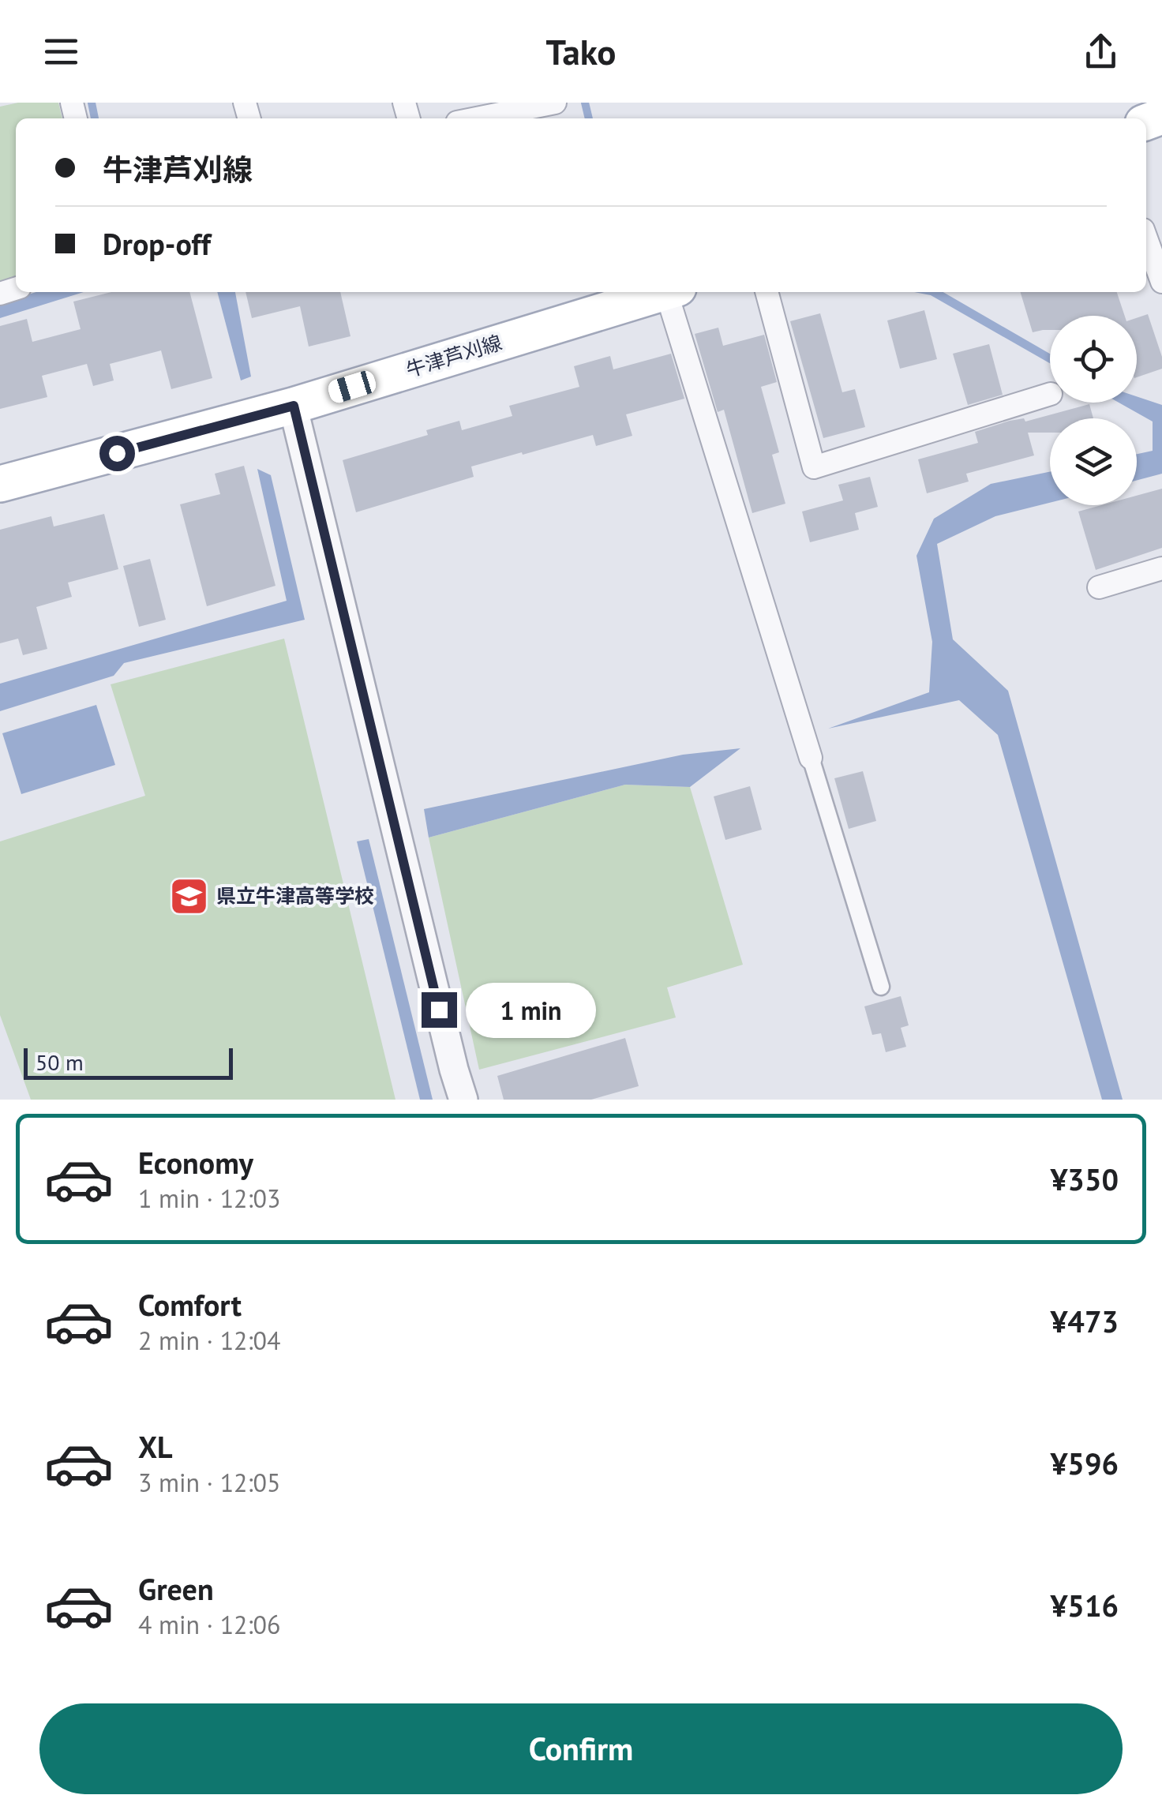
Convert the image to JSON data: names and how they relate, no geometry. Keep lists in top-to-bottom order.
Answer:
{
  "streets": {
    "main road": ["牛津芦刈線"]
  },
  "places": {
    "school or university": ["県立牛津高等学校"]
  },
  "scale_bar": "50 m",
  "page": {
    "header": "Tako",
    "banner": ["牛津芦刈線", "Drop-off"],
    "bubble": "1 min",
    "scale": "50 m",
    "list": [
      {
        "name": "Economy",
        "note": "1 min · 12:03",
        "value": "¥350"
      },
      {
        "name": "Comfort",
        "note": "2 min · 12:04",
        "value": "¥473"
      },
      {
        "name": "XL",
        "note": "3 min · 12:05",
        "value": "¥596"
      },
      {
        "name": "Green",
        "note": "4 min · 12:06",
        "value": "¥516"
      }
    ],
    "buttons": "Confirm"
  }
}
